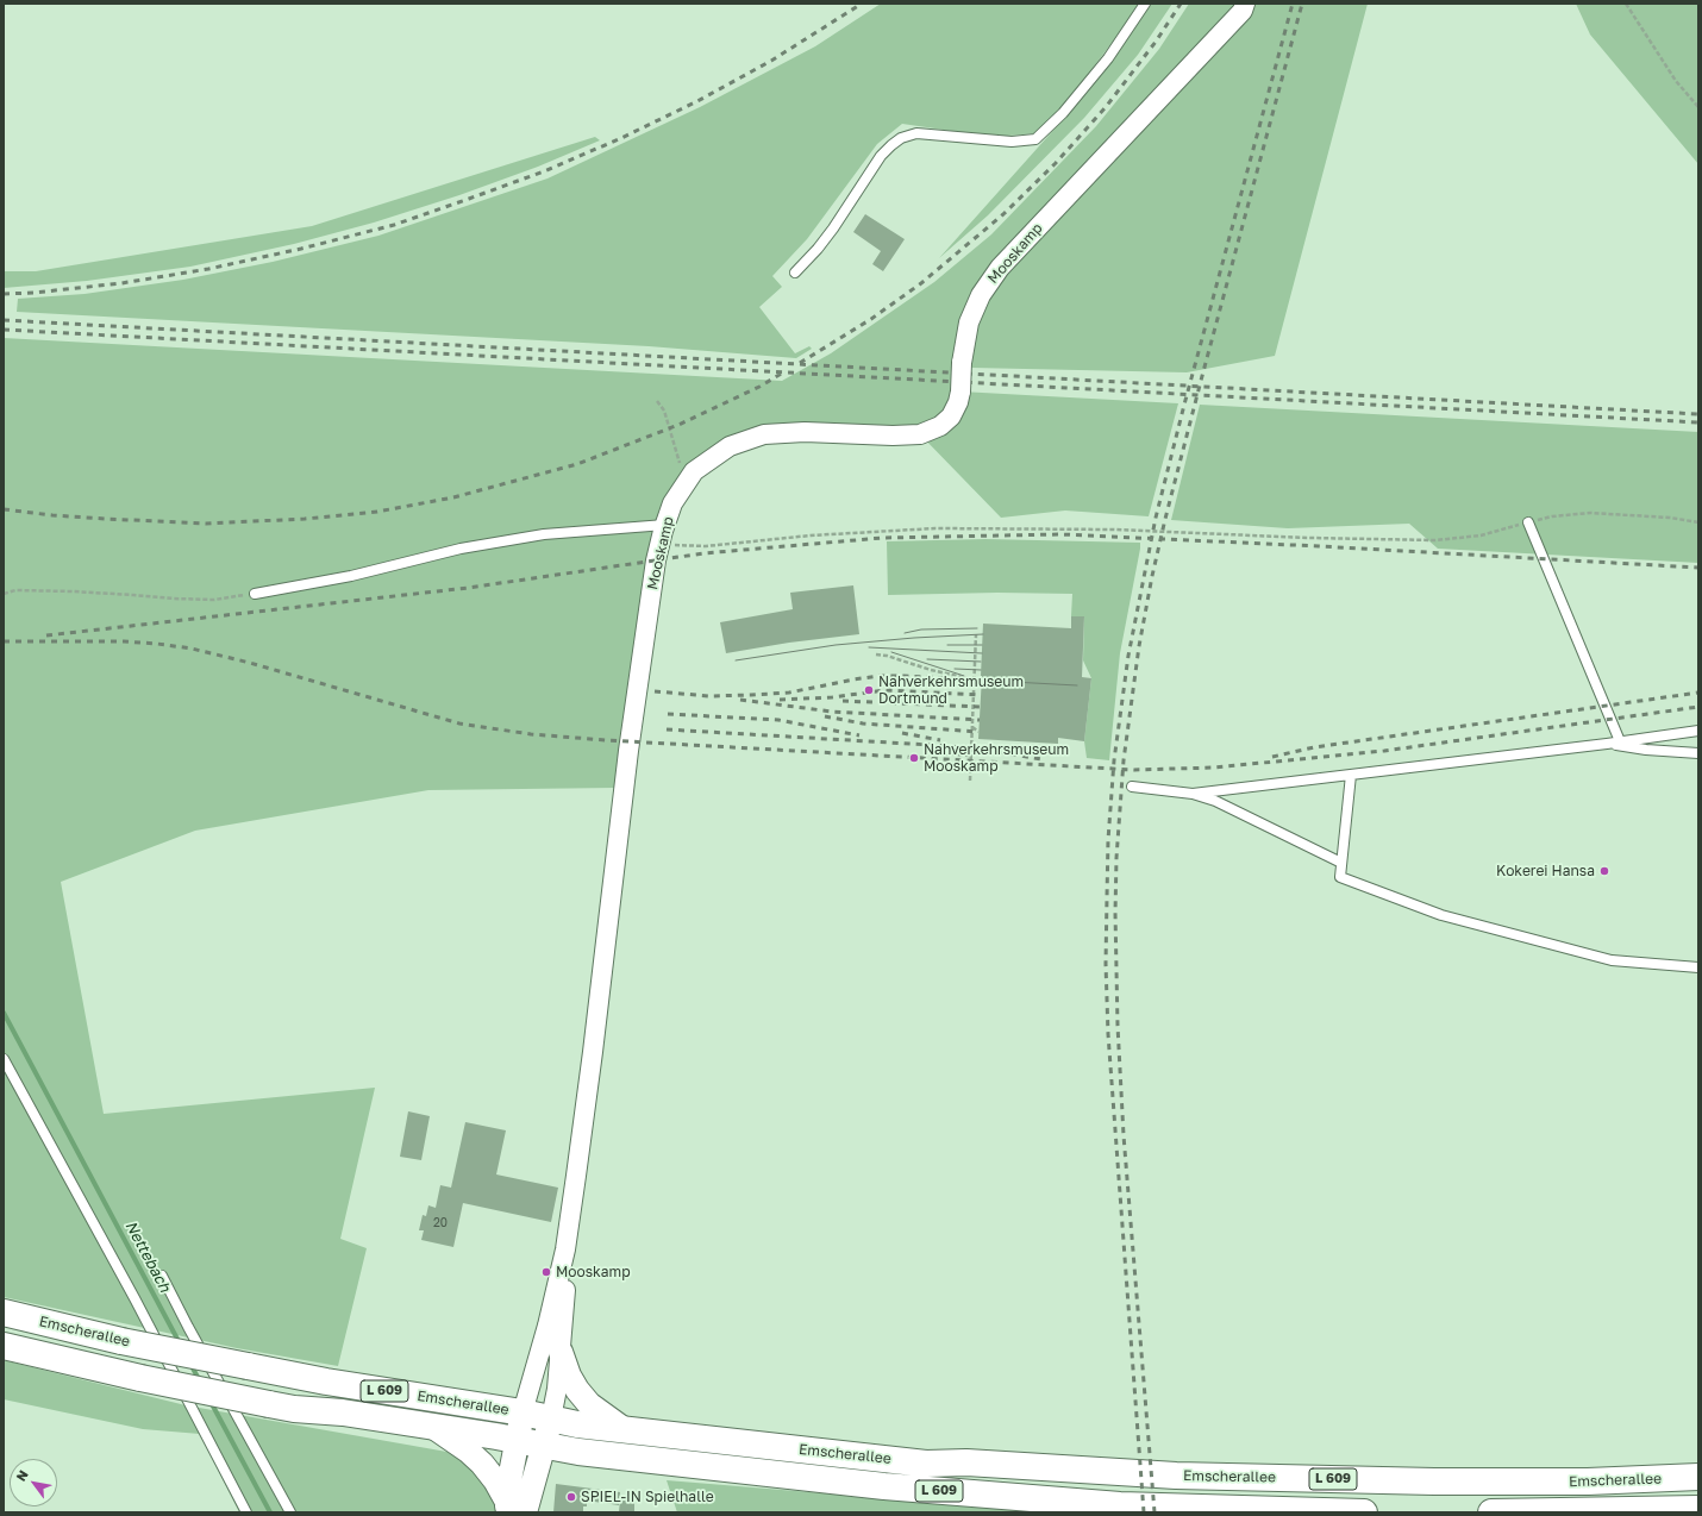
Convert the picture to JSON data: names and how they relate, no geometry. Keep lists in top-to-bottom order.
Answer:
{
  "streets": {
    "main road": ["Emscherallee", "L 609"],
    "street": ["Mooskamp"]
  },
  "crossings": [
    ["Mooskamp", "Emscherallee"]
  ],
  "water": ["Nettebach"],
  "places": [
    "Nahverkehrsmuseum Dortmund",
    "Nahverkehrsmuseum Mooskamp",
    "Kokerei Hansa",
    "Mooskamp",
    "SPIEL-IN Spielhalle"
  ],
  "house_numbers": ["20"],
  "north": "top left"
}
